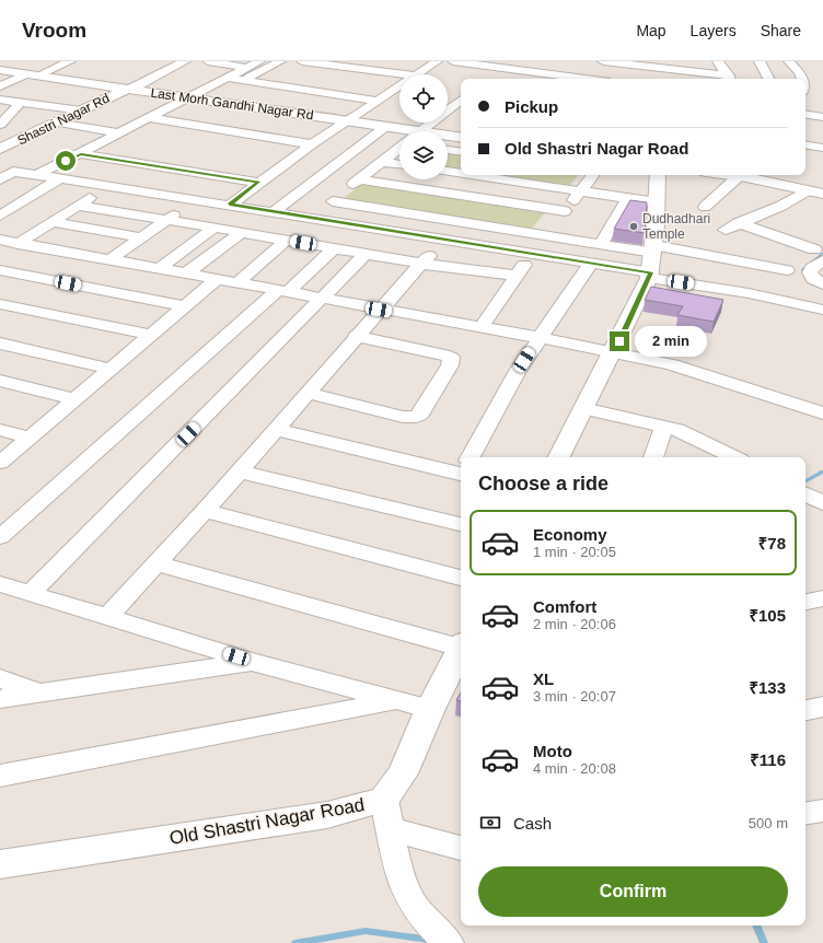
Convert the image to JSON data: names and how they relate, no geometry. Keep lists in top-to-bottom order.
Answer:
{
  "streets": {
    "street": ["Last Morh Gandhi Nagar Rd", "Shastri Nagar Rd", "Old Shastri Nagar Road"]
  },
  "crossings": [
    ["Last Morh Gandhi Nagar Rd", "Shastri Nagar Rd"]
  ],
  "places": ["Dudhadhari Temple"],
  "page": {
    "header": "Vroom",
    "nav": ["Map", "Layers", "Share"],
    "banner": ["Pickup", "Old Shastri Nagar Road"],
    "bubble": "2 min",
    "heading": "Choose a ride",
    "list": [
      {
        "name": "Economy",
        "note": "1 min · 20:05",
        "value": "₹78"
      },
      {
        "name": "Comfort",
        "note": "2 min · 20:06",
        "value": "₹105"
      },
      {
        "name": "XL",
        "note": "3 min · 20:07",
        "value": "₹133"
      },
      {
        "name": "Moto",
        "note": "4 min · 20:08",
        "value": "₹116"
      }
    ],
    "pay": ["Cash", "500 m"],
    "buttons": "Confirm"
  }
}
